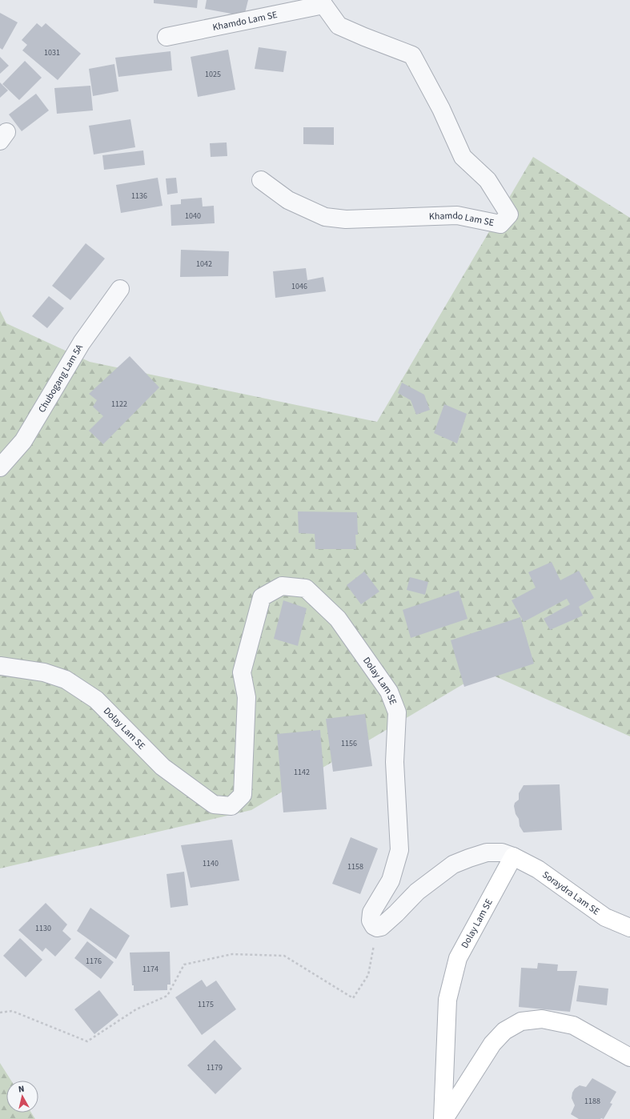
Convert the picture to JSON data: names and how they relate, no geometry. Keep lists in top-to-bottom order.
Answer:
{
  "streets": {
    "street": [
      "Khamdo Lam SE",
      "Chubogang Lam 5A",
      "Dolay Lam SE",
      "Soraydra Lam SE"
    ]
  },
  "crossings": [
    ["Dolay Lam SE", "Soraydra Lam SE"]
  ],
  "house_numbers": [
    "1031",
    "1025",
    "1136",
    "1040",
    "1042",
    "1046",
    "1122",
    "1156",
    "1142",
    "1140",
    "1158",
    "1130",
    "1176",
    "1174",
    "1175",
    "1179",
    "1188"
  ],
  "north": "top"
}
